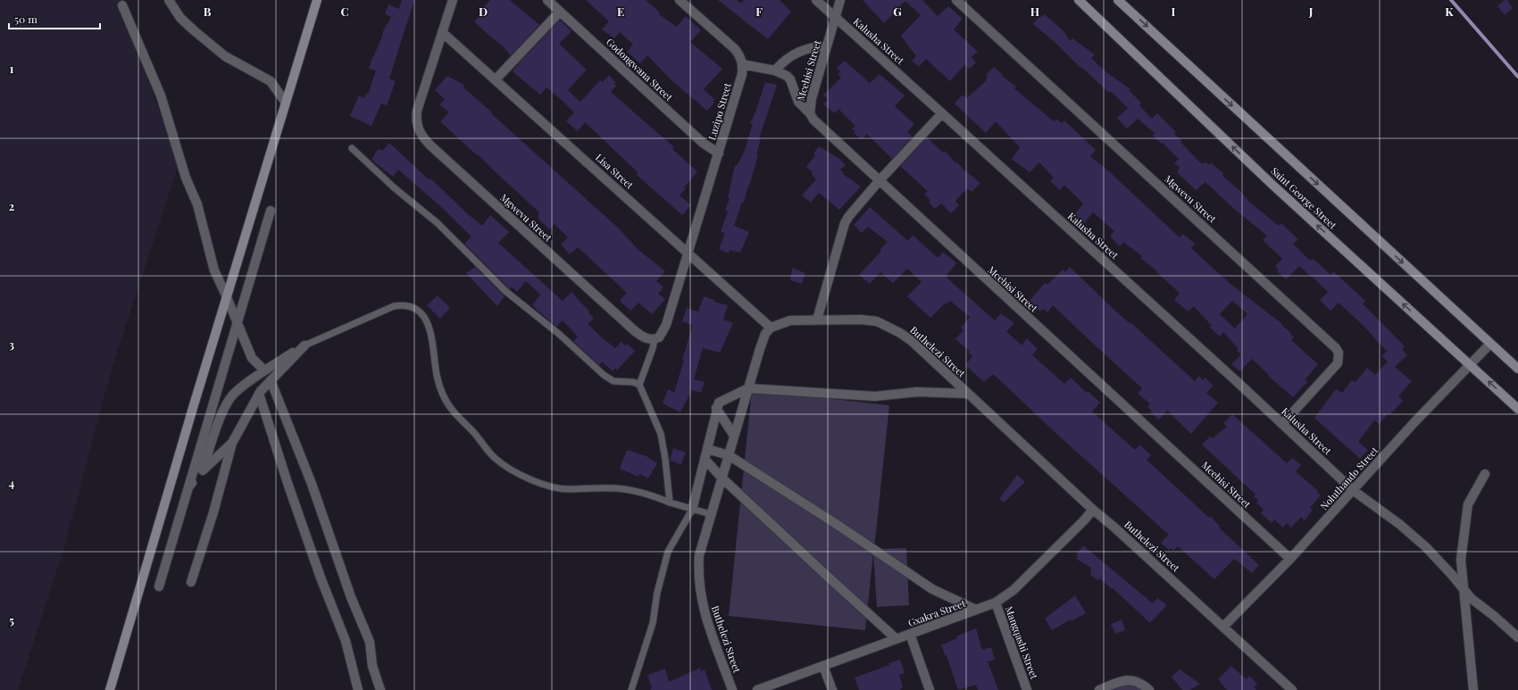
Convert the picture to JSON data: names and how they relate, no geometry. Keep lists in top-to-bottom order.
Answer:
{
  "streets": {
    "main road": ["Saint George Street"],
    "street": [
      "Kalusha Street",
      "Godongwana Street",
      "Mcebisi Street",
      "Luzipo Street",
      "Lisa Street",
      "Mgwevu Street",
      "Buthelezi Street",
      "Noluthando Street",
      "Gxakra Street",
      "Mangqashi Street"
    ]
  },
  "crossings": [
    ["Kalusha Street", "Mcebisi Street"],
    ["Kalusha Street", "Mgwevu Street"],
    ["Kalusha Street", "Noluthando Street"],
    ["Godongwana Street", "Luzipo Street"],
    ["Mcebisi Street", "Noluthando Street"],
    ["Luzipo Street", "Lisa Street"],
    ["Lisa Street", "Mgwevu Street"],
    ["Lisa Street", "Buthelezi Street"],
    ["Saint George Street", "Noluthando Street"],
    ["Buthelezi Street", "Noluthando Street"],
    ["Buthelezi Street", "Gxakra Street"],
    ["Gxakra Street", "Mangqashi Street"]
  ],
  "scale_bar": "50 m",
  "grid": {
    "columns": [
      "B",
      "C",
      "D",
      "E",
      "F",
      "G",
      "H",
      "I",
      "J",
      "K"
    ],
    "rows": [
      "1",
      "2",
      "3",
      "4",
      "5"
    ]
  }
}
